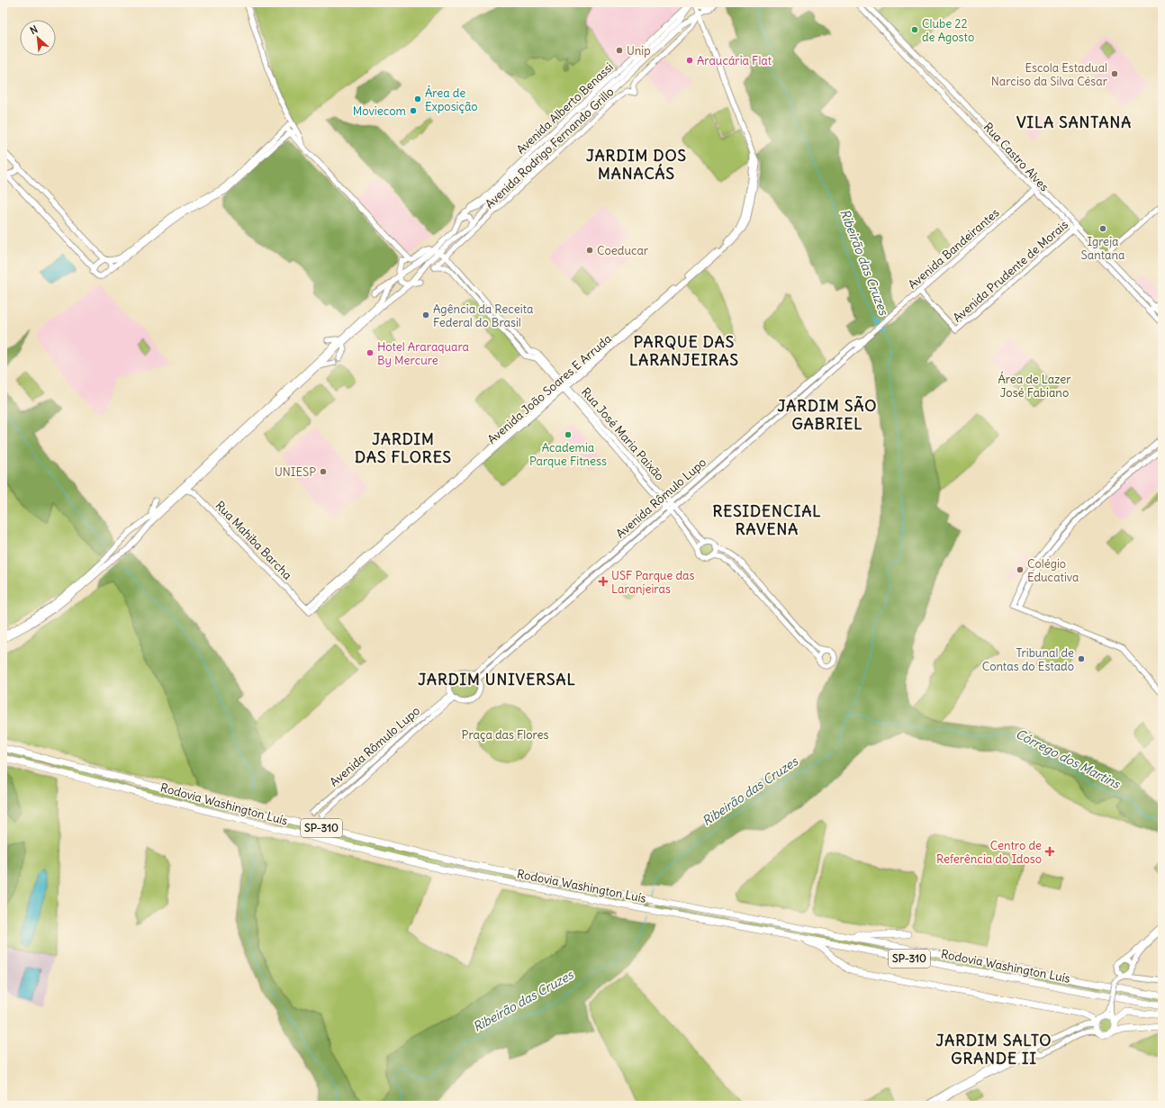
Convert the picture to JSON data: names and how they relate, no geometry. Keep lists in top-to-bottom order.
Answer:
{
  "streets": {
    "highway": ["Rodovia Washington Luís", "SP-310"],
    "street": [
      "Avenida Rodrigo Fernando Grillo",
      "Rua Castro Alves",
      "Avenida Bandeirantes",
      "Avenida Prudente de Morais",
      "Avenida João Soares E Arruda",
      "Rua José Maria Paixão",
      "Avenida Rômulo Lupo",
      "Rua Mahiba Barcha"
    ]
  },
  "crossings": [
    ["Avenida Rodrigo Fernando Grillo", "Rua José Maria Paixão"],
    ["Rua Castro Alves", "Avenida Bandeirantes"],
    ["Rua Castro Alves", "Avenida Prudente de Morais"],
    ["Avenida Bandeirantes", "Avenida Rômulo Lupo"],
    ["Avenida João Soares E Arruda", "Rua José Maria Paixão"],
    ["Avenida João Soares E Arruda", "Rua Mahiba Barcha"],
    ["Rua José Maria Paixão", "Avenida Rômulo Lupo"]
  ],
  "districts": [
    "VILA SANTANA",
    "JARDIM DOS MANACÁS",
    "PARQUE DAS LARANJEIRAS",
    "JARDIM SÃO GABRIEL",
    "JARDIM DAS FLORES",
    "RESIDENCIAL RAVENA",
    "JARDIM UNIVERSAL",
    "JARDIM SALTO GRANDE II"
  ],
  "water": ["Ribeirão das Cruzes", "Córrego dos Martins"],
  "parks": ["Área de Lazer José Fabiano", "Praça das Flores"],
  "places": {
    "other": [
      "Clube 22 de Agosto",
      "Unip",
      "Araucária Flat",
      "Escola Estadual Narciso da Silva César",
      "Área de Exposição",
      "Moviecom",
      "Igreja Santana",
      "Coeducar",
      "Agência da Receita Federal do Brasil",
      "Hotel Araraquara By Mercure",
      "Academia Parque Fitness",
      "UNIESP",
      "Colégio Educativa",
      "Tribunal de Contas do Estado"
    ],
    "health": ["USF Parque das Laranjeiras", "Centro de Referência do Idoso"]
  },
  "north": "top left"
}
